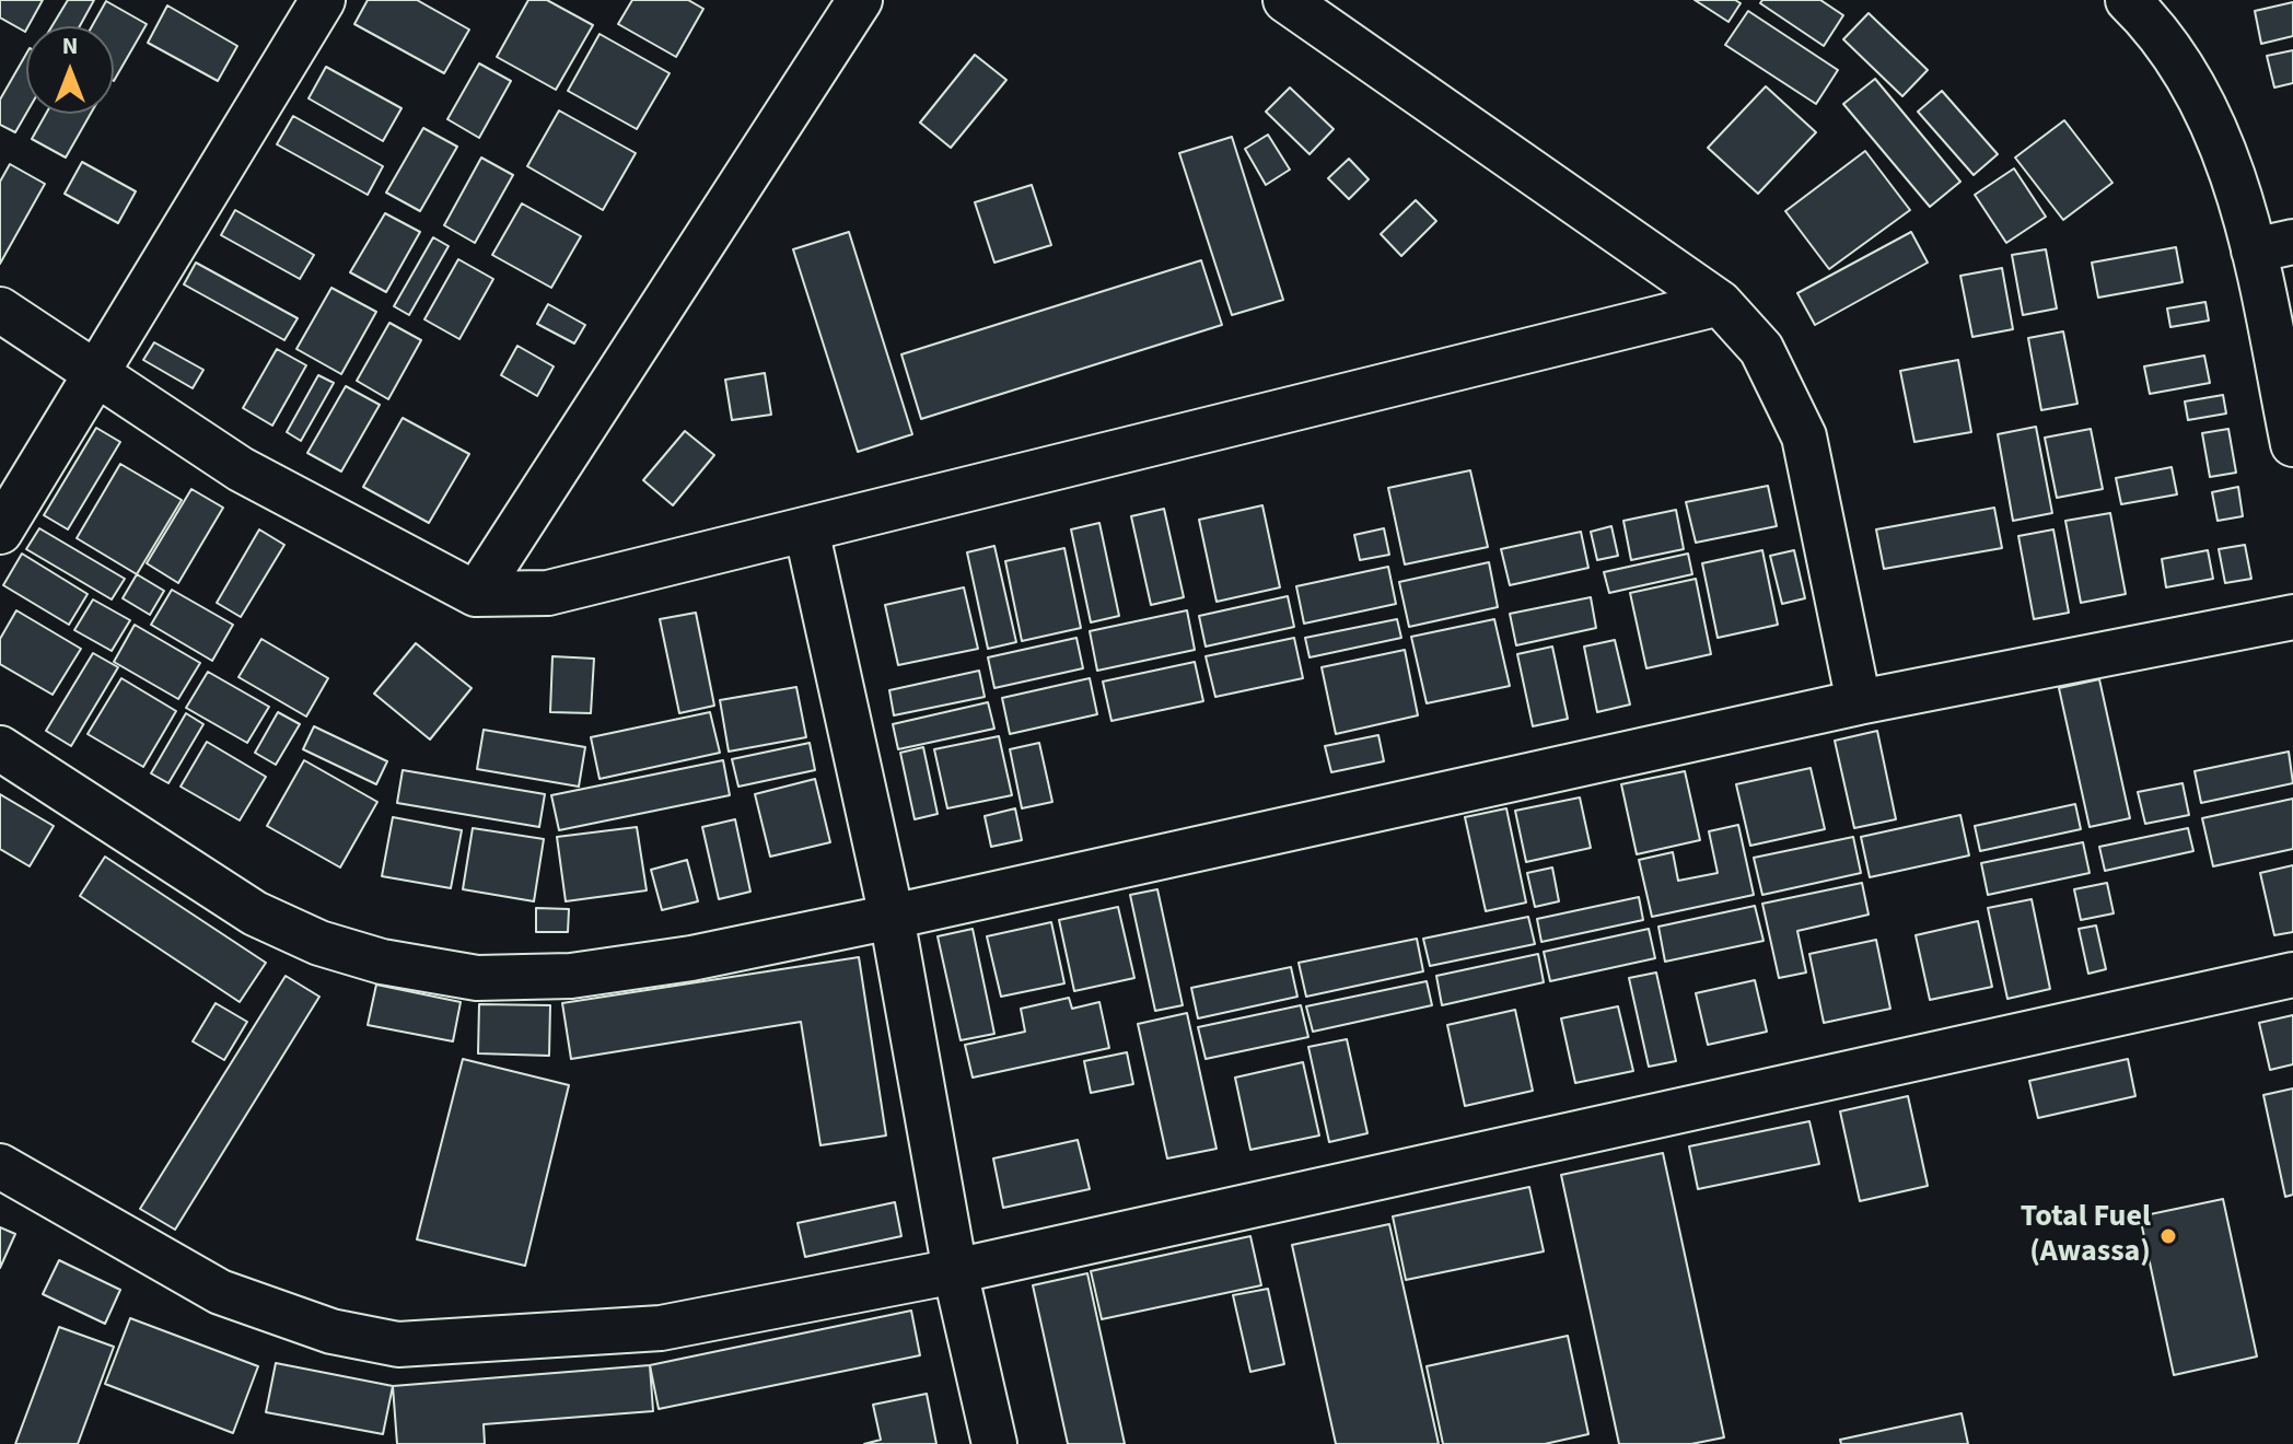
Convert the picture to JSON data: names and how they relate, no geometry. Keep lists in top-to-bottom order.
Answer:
{
  "places": ["Total Fuel (Awassa)"],
  "north": "top"
}
